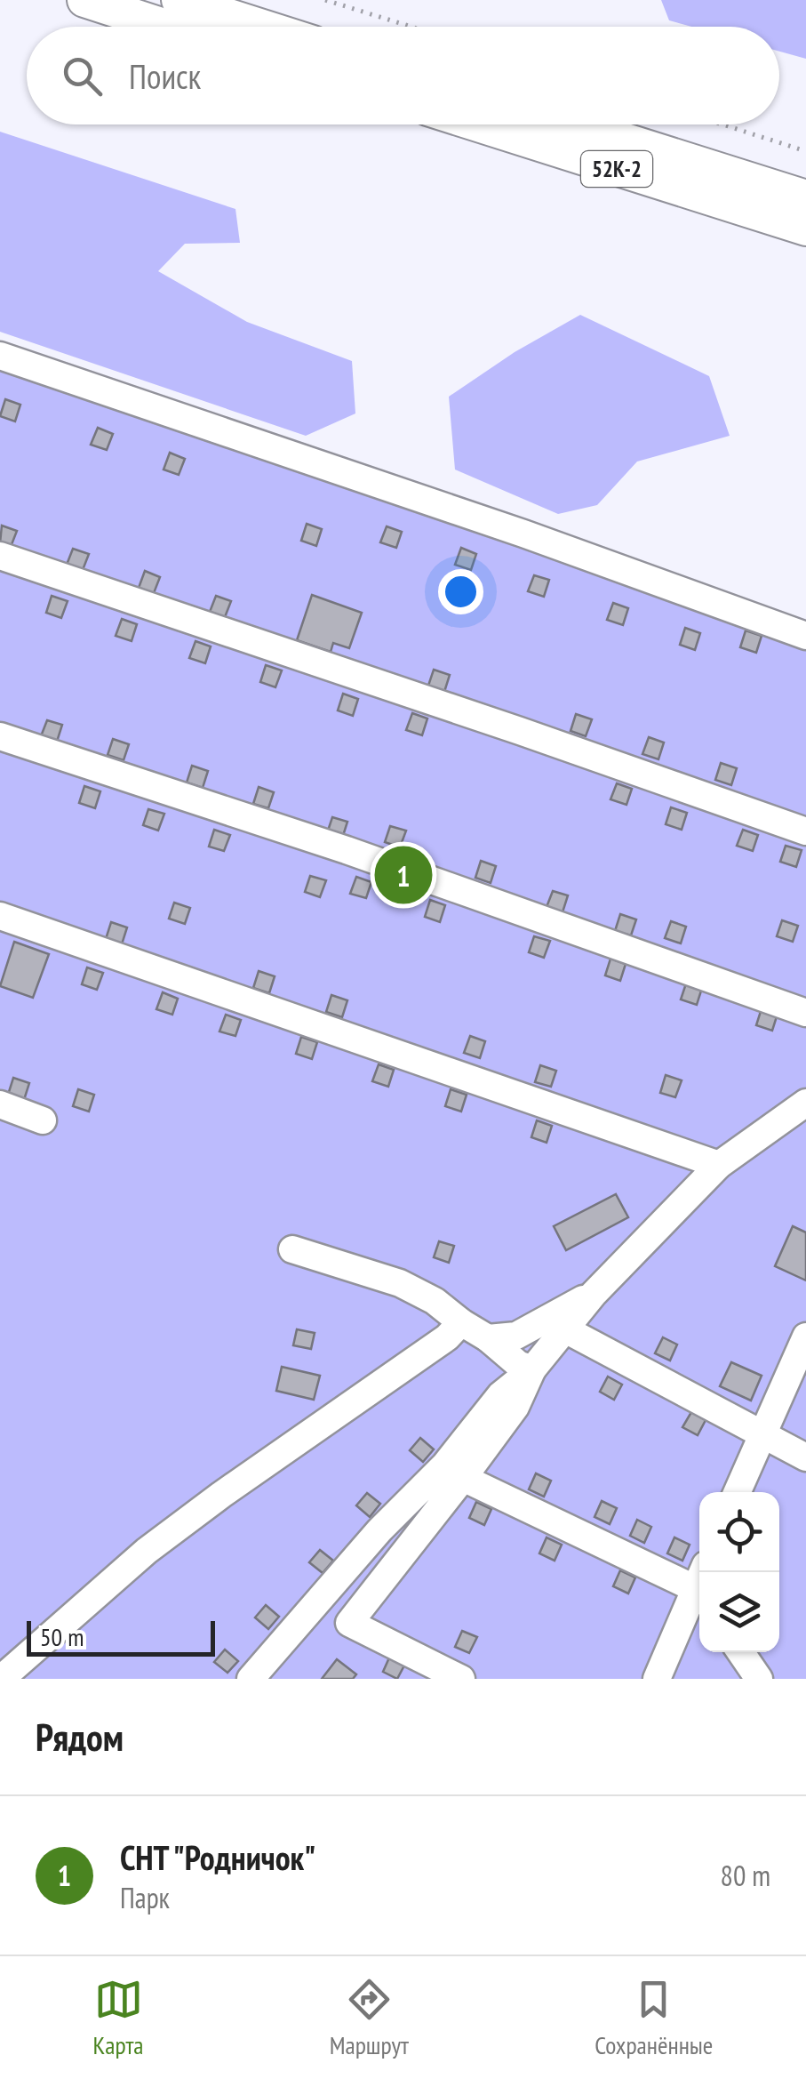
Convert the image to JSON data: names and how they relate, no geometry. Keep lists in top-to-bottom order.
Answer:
{
  "streets": {
    "main road": ["52К-2"]
  },
  "scale_bar": "50 m",
  "page": {
    "search": "Поиск",
    "pins": "1",
    "scale": "50 m",
    "heading": "Рядом",
    "list": [
      {
        "mark": "1",
        "name": "СНТ \"Родничок\"",
        "note": "Парк",
        "value": "80 m"
      }
    ],
    "nav": ["Карта", "Маршрут", "Сохранённые"]
  }
}
